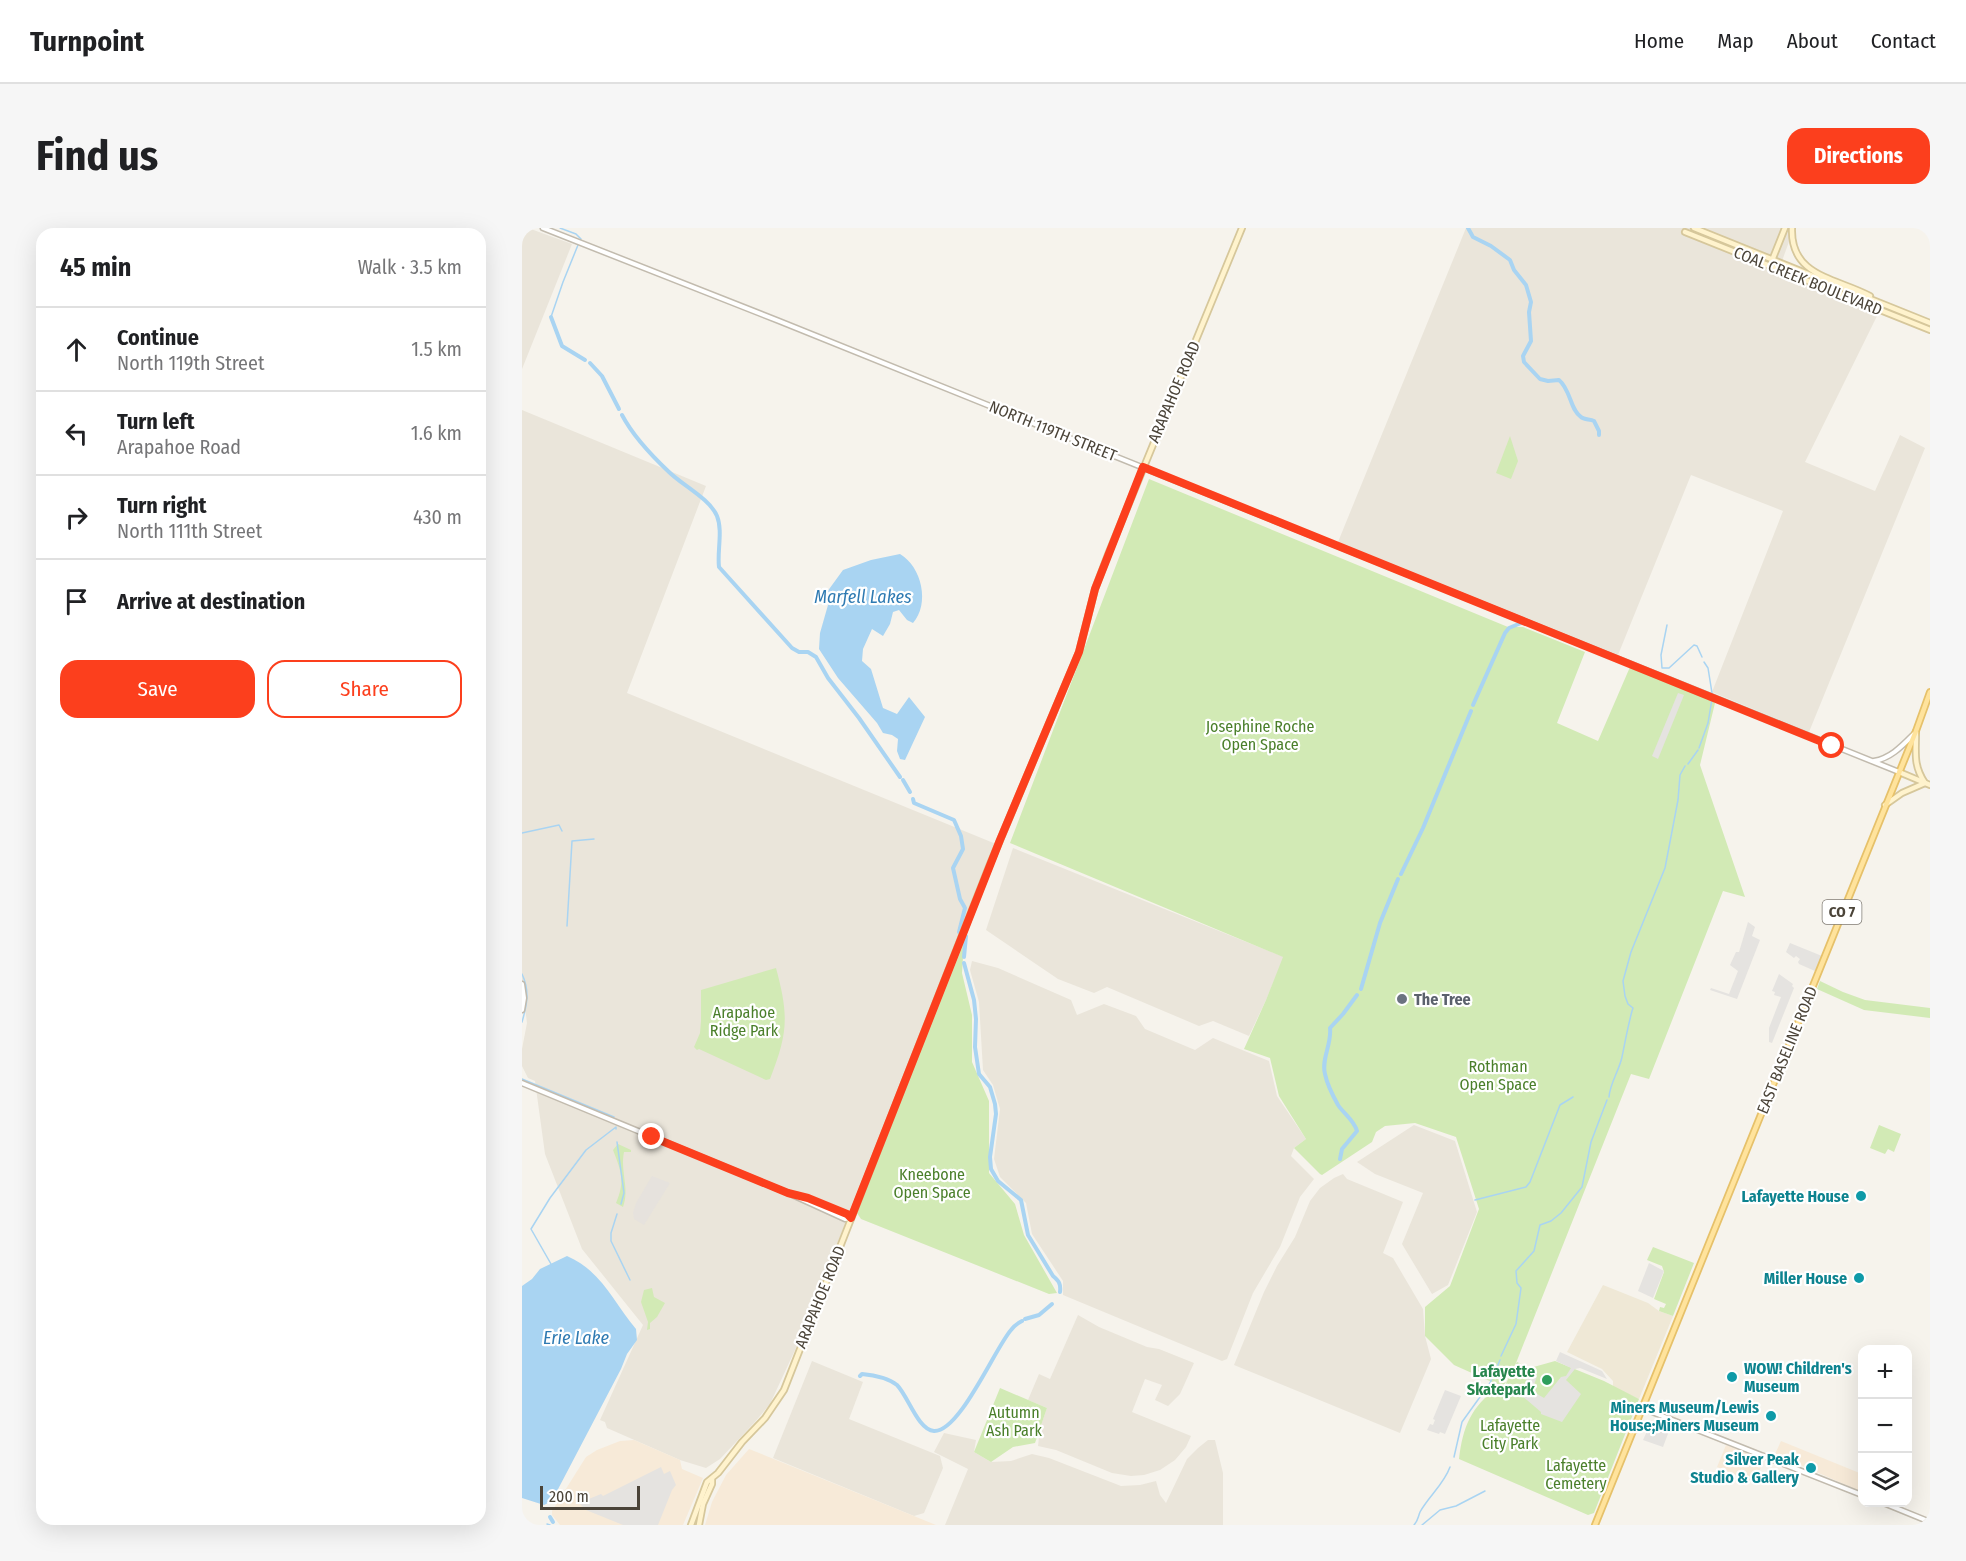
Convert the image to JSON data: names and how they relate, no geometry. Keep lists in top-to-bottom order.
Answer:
{
  "streets": {
    "main road": [
      "COAL CREEK BOULEVARD",
      "ARAPAHOE ROAD",
      "NORTH 119TH STREET",
      "CO 7",
      "EAST BASELINE ROAD"
    ]
  },
  "crossings": [
    ["ARAPAHOE ROAD", "NORTH 119TH STREET"],
    ["NORTH 119TH STREET", "EAST BASELINE ROAD"],
    ["CO 7", "EAST BASELINE ROAD"]
  ],
  "water": ["Marfell Lakes", "Erie Lake"],
  "parks": [
    "Josephine Roche Open Space",
    "Arapahoe Ridge Park",
    "Rothman Open Space",
    "Kneebone Open Space",
    "Autumn Ash Park",
    "Lafayette City Park",
    "Lafayette Cemetery"
  ],
  "places": [
    "The Tree",
    "Lafayette House",
    "Miller House",
    "WOW! Children's Museum",
    "Lafayette Skatepark",
    "Miners Museum/Lewis House;Miners Museum",
    "Silver Peak Studio & Gallery"
  ],
  "scale_bar": "200 m",
  "page": {
    "header": "Turnpoint",
    "nav": [
      "Home",
      "Map",
      "About",
      "Contact"
    ],
    "buttons": [
      "Directions",
      ["Save", "Share"]
    ],
    "title": "Find us",
    "heading": ["45 min", "Walk · 3.5 km"],
    "list": [
      ["Continue", "North 119th Street", "1.5 km"],
      ["Turn left", "Arapahoe Road", "1.6 km"],
      ["Turn right", "North 111th Street", "430 m"],
      "Arrive at destination"
    ],
    "map_buttons": ["+", "−"],
    "scale": "200 m"
  }
}
